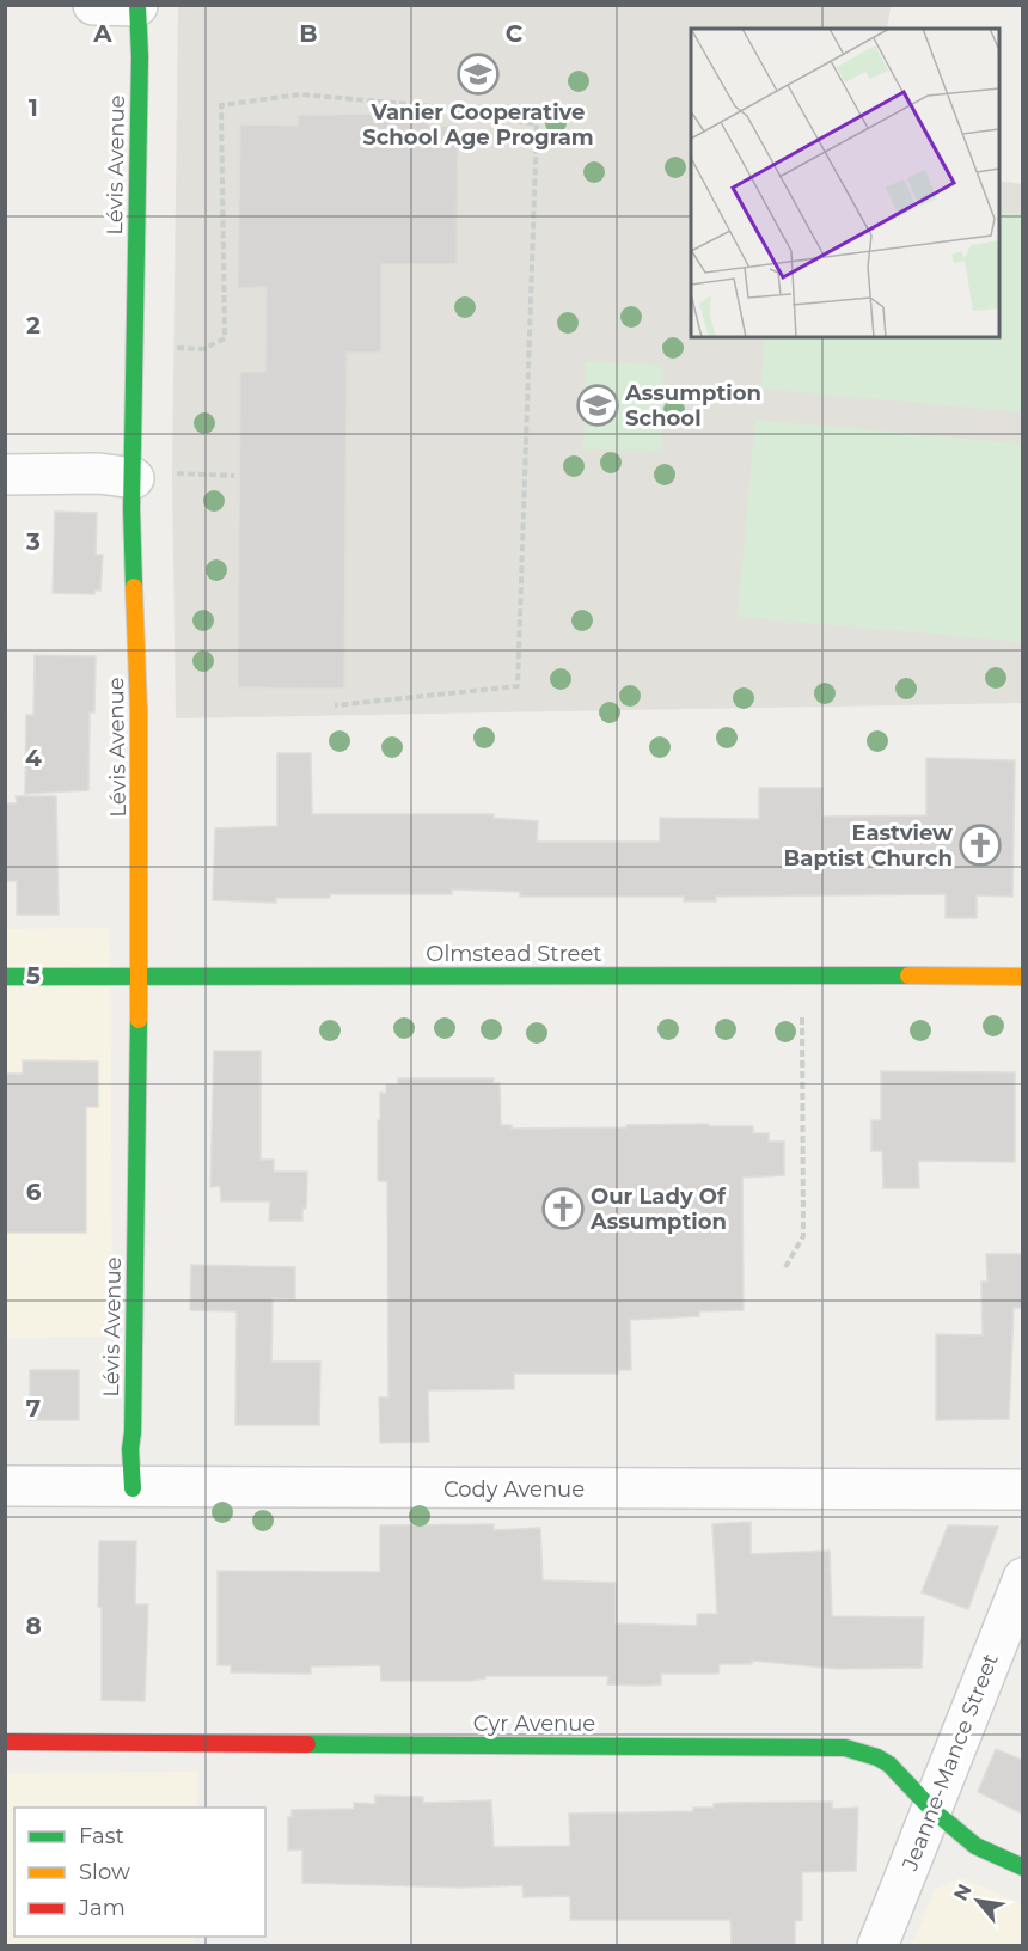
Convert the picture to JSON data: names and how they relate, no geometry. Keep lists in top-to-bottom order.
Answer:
{
  "streets": {
    "street": [
      "Lévis Avenue",
      "Olmstead Street",
      "Cody Avenue",
      "Cyr Avenue",
      "Jeanne-Mance Street"
    ]
  },
  "crossings": [
    ["Lévis Avenue", "Olmstead Street"],
    ["Lévis Avenue", "Cody Avenue"],
    ["Cyr Avenue", "Jeanne-Mance Street"]
  ],
  "places": {
    "school or university": ["Vanier Cooperative School Age Program", "Assumption School"],
    "church": ["Eastview Baptist Church", "Our Lady Of Assumption"]
  },
  "legend": ["Fast", "Slow", "Jam"],
  "north": "top left",
  "grid": {
    "columns": ["A", "B", "C"],
    "rows": [
      "1",
      "2",
      "3",
      "4",
      "5",
      "6",
      "7",
      "8"
    ]
  }
}
